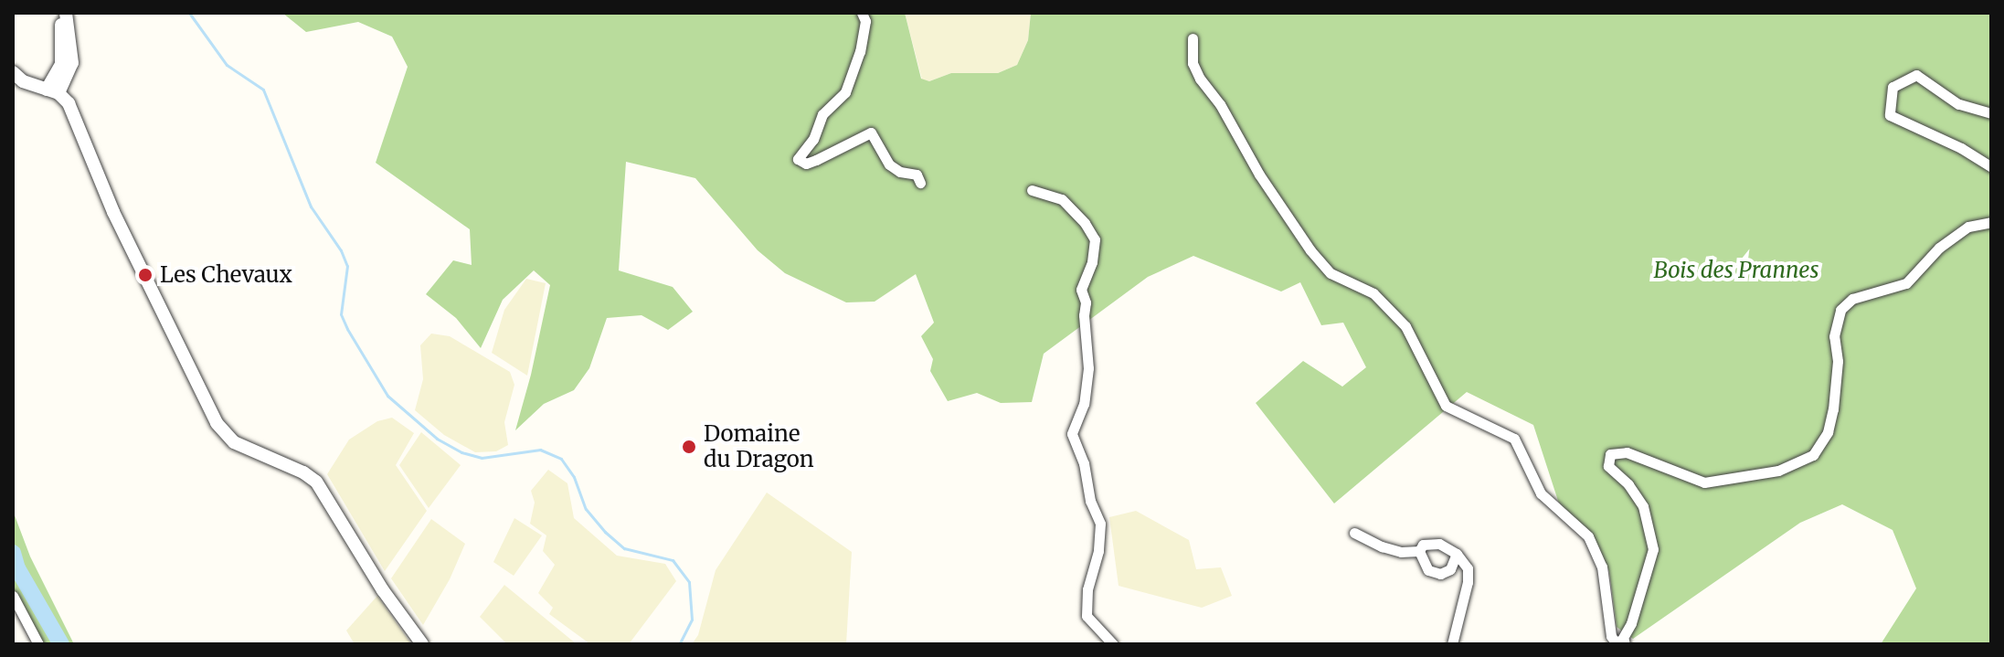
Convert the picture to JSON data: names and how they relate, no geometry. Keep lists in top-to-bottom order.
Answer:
{
  "parks": ["Bois des Prannes"],
  "places": ["Les Chevaux", "Domaine du Dragon"]
}
